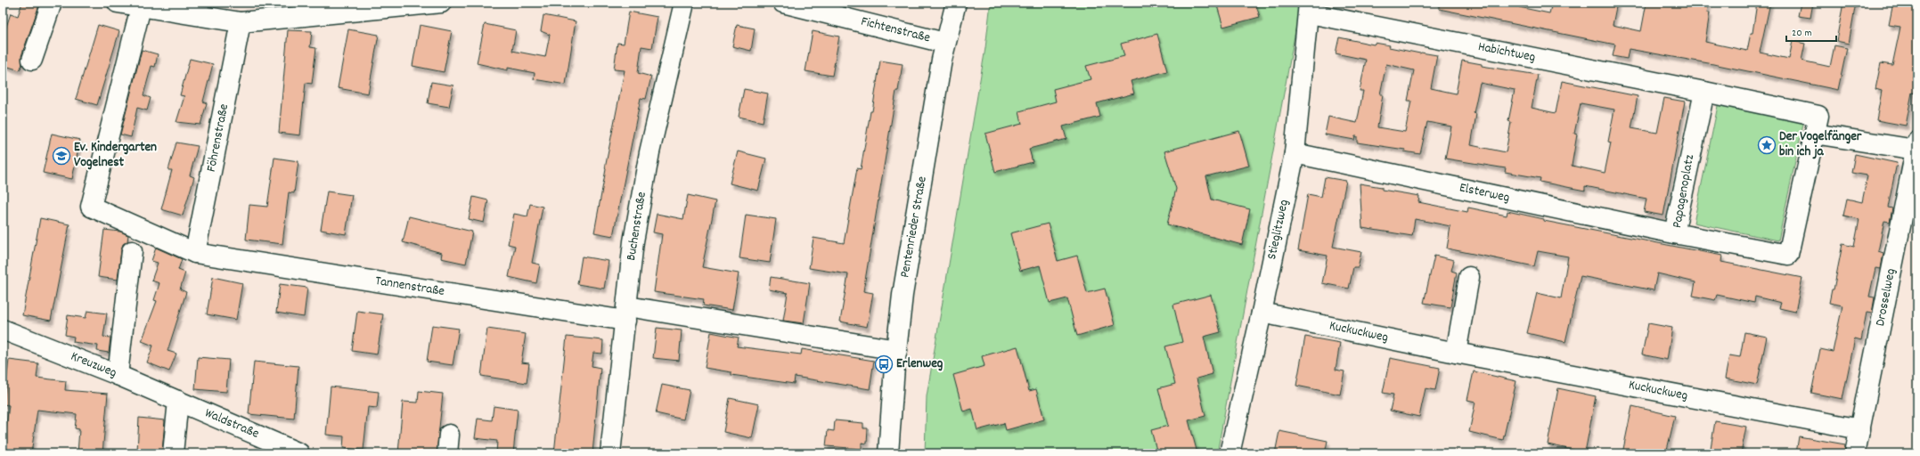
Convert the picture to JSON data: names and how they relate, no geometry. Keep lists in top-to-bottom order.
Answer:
{
  "streets": {
    "street": [
      "Fichtenstraße",
      "Habichtweg",
      "Föhrenstraße",
      "Papagenoplatz",
      "Elsterweg",
      "Buchenstraße",
      "Pentenrieder Straße",
      "Stieglitzweg",
      "Tannenstraße",
      "Drosselweg",
      "Kuckuckweg",
      "Kreuzweg",
      "Waldstraße"
    ]
  },
  "crossings": [
    ["Fichtenstraße", "Pentenrieder Straße"],
    ["Habichtweg", "Papagenoplatz"],
    ["Habichtweg", "Stieglitzweg"],
    ["Föhrenstraße", "Tannenstraße"],
    ["Papagenoplatz", "Elsterweg"],
    ["Elsterweg", "Stieglitzweg"],
    ["Buchenstraße", "Tannenstraße"],
    ["Stieglitzweg", "Kuckuckweg"],
    ["Drosselweg", "Kuckuckweg"],
    ["Kreuzweg", "Waldstraße"]
  ],
  "places": {
    "place": ["Der Vogelfänger bin ich ja"],
    "school or university": ["Ev. Kindergarten Vogelnest"],
    "bus stop": ["Erlenweg"]
  },
  "scale_bar": "20 m"
}
